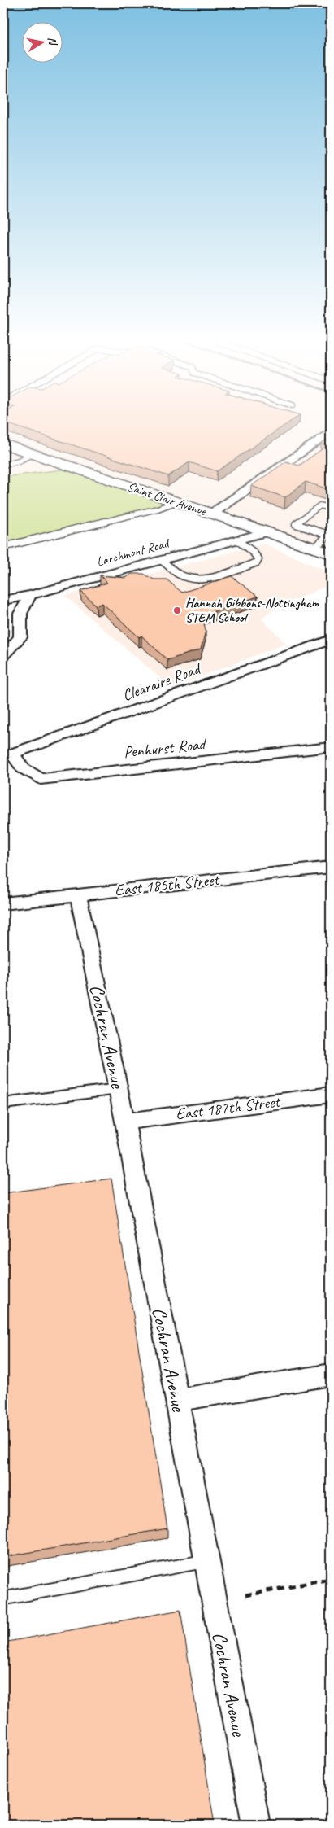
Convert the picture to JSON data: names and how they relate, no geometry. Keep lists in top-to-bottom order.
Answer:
{
  "streets": {
    "street": [
      "Saint Clair Avenue",
      "Larchmont Road",
      "Clearaire Road",
      "Penhurst Road",
      "East 185th Street",
      "Cochran Avenue",
      "East 187th Street"
    ]
  },
  "crossings": [
    ["Saint Clair Avenue", "Larchmont Road"],
    ["Clearaire Road", "Penhurst Road"],
    ["East 185th Street", "Cochran Avenue"],
    ["Cochran Avenue", "East 187th Street"]
  ],
  "places": ["Hannah Gibbons-Nottingham STEM School"],
  "north": "right"
}
